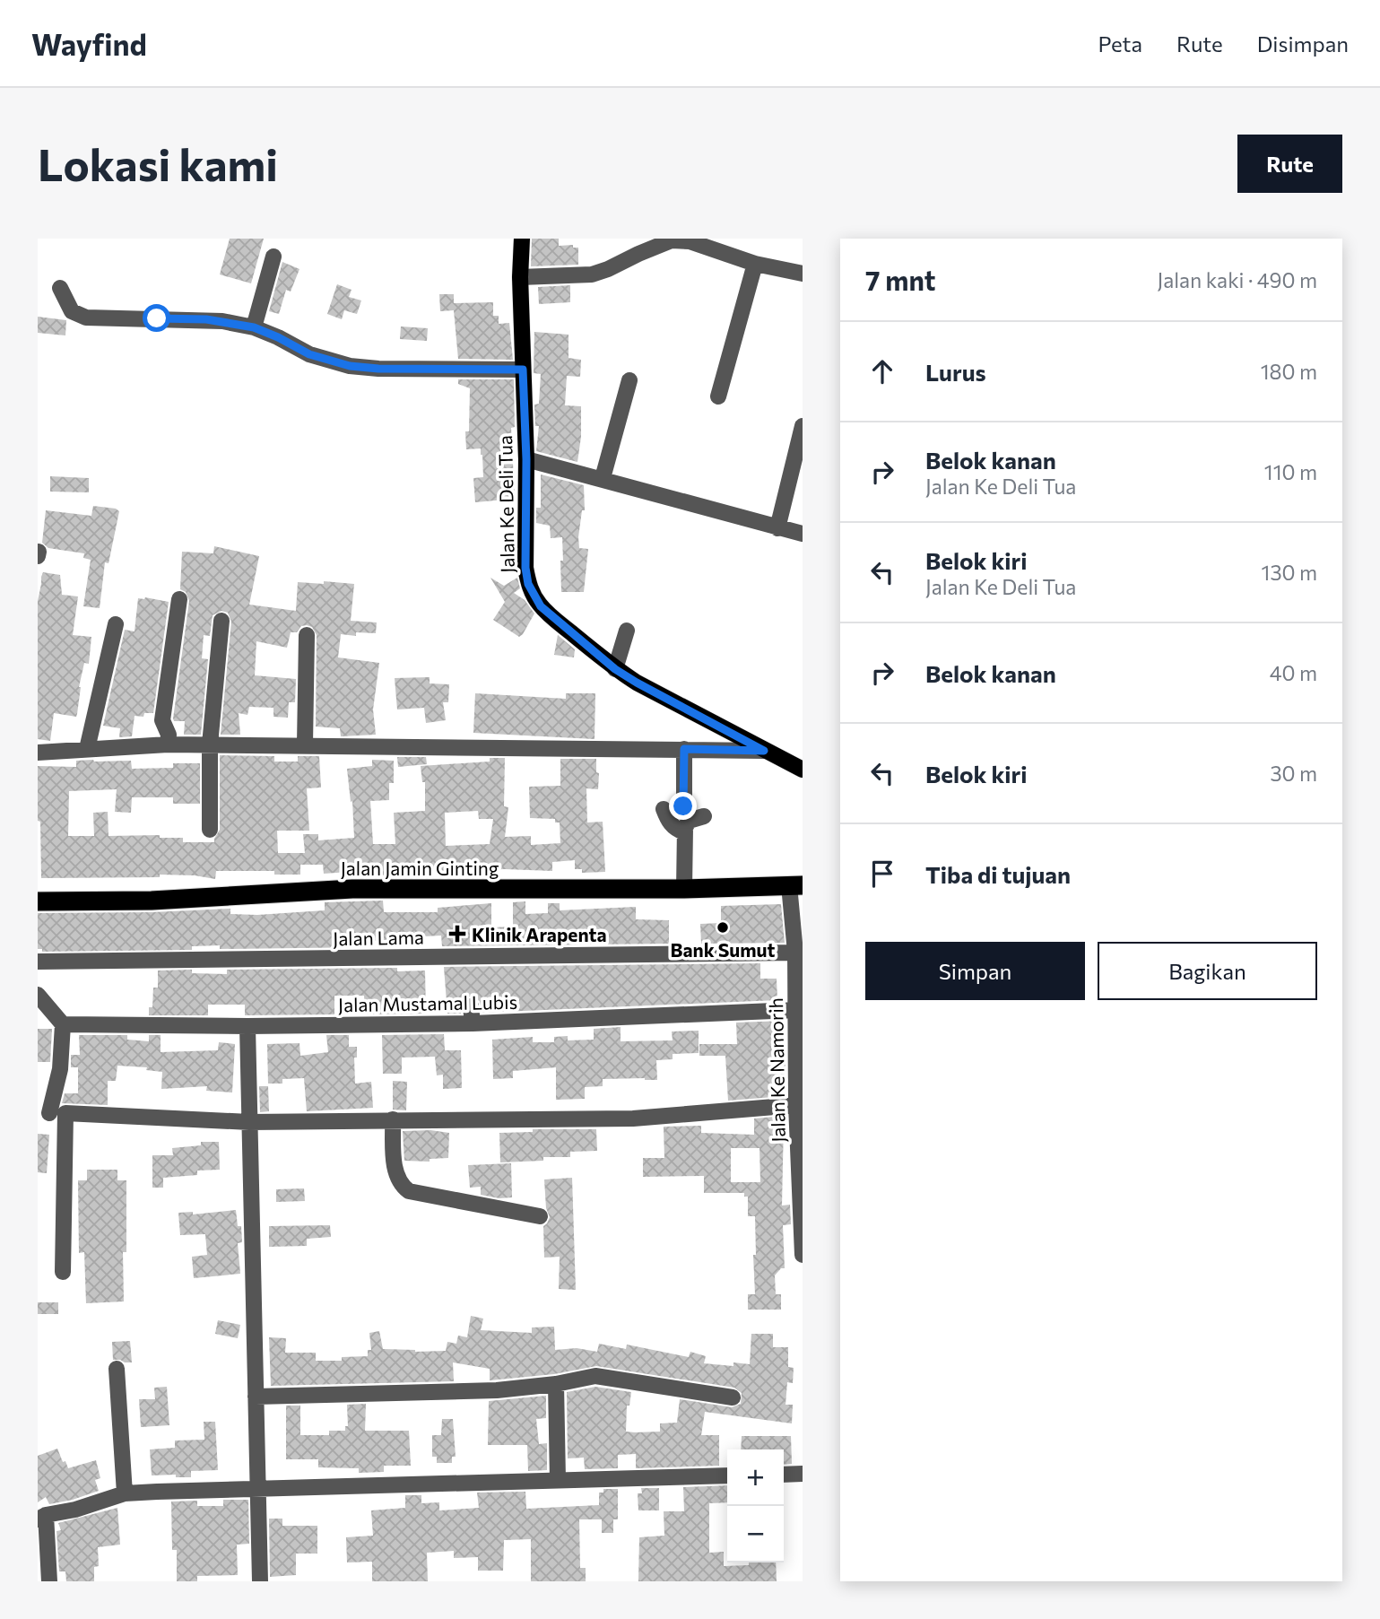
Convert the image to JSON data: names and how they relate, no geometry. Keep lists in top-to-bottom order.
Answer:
{
  "streets": {
    "highway": ["Jalan Jamin Ginting"],
    "main road": ["Jalan Ke Deli Tua"],
    "street": ["Jalan Lama", "Jalan Mustamal Lubis", "Jalan Ke Namorih"]
  },
  "crossings": [
    ["Jalan Jamin Ginting", "Jalan Ke Namorih"],
    ["Jalan Lama", "Jalan Ke Namorih"],
    ["Jalan Mustamal Lubis", "Jalan Ke Namorih"]
  ],
  "places": {
    "other": ["Bank Sumut"],
    "health": ["Klinik Arapenta"]
  },
  "page": {
    "header": "Wayfind",
    "nav": ["Peta", "Rute", "Disimpan"],
    "buttons": [
      "Rute",
      ["Simpan", "Bagikan"]
    ],
    "title": "Lokasi kami",
    "heading": ["7 mnt", "Jalan kaki · 490 m"],
    "list": [
      ["Lurus", "180 m"],
      ["Belok kanan", "Jalan Ke Deli Tua", "110 m"],
      ["Belok kiri", "Jalan Ke Deli Tua", "130 m"],
      ["Belok kanan", "40 m"],
      ["Belok kiri", "30 m"],
      "Tiba di tujuan"
    ],
    "map_buttons": ["+", "−"]
  }
}
